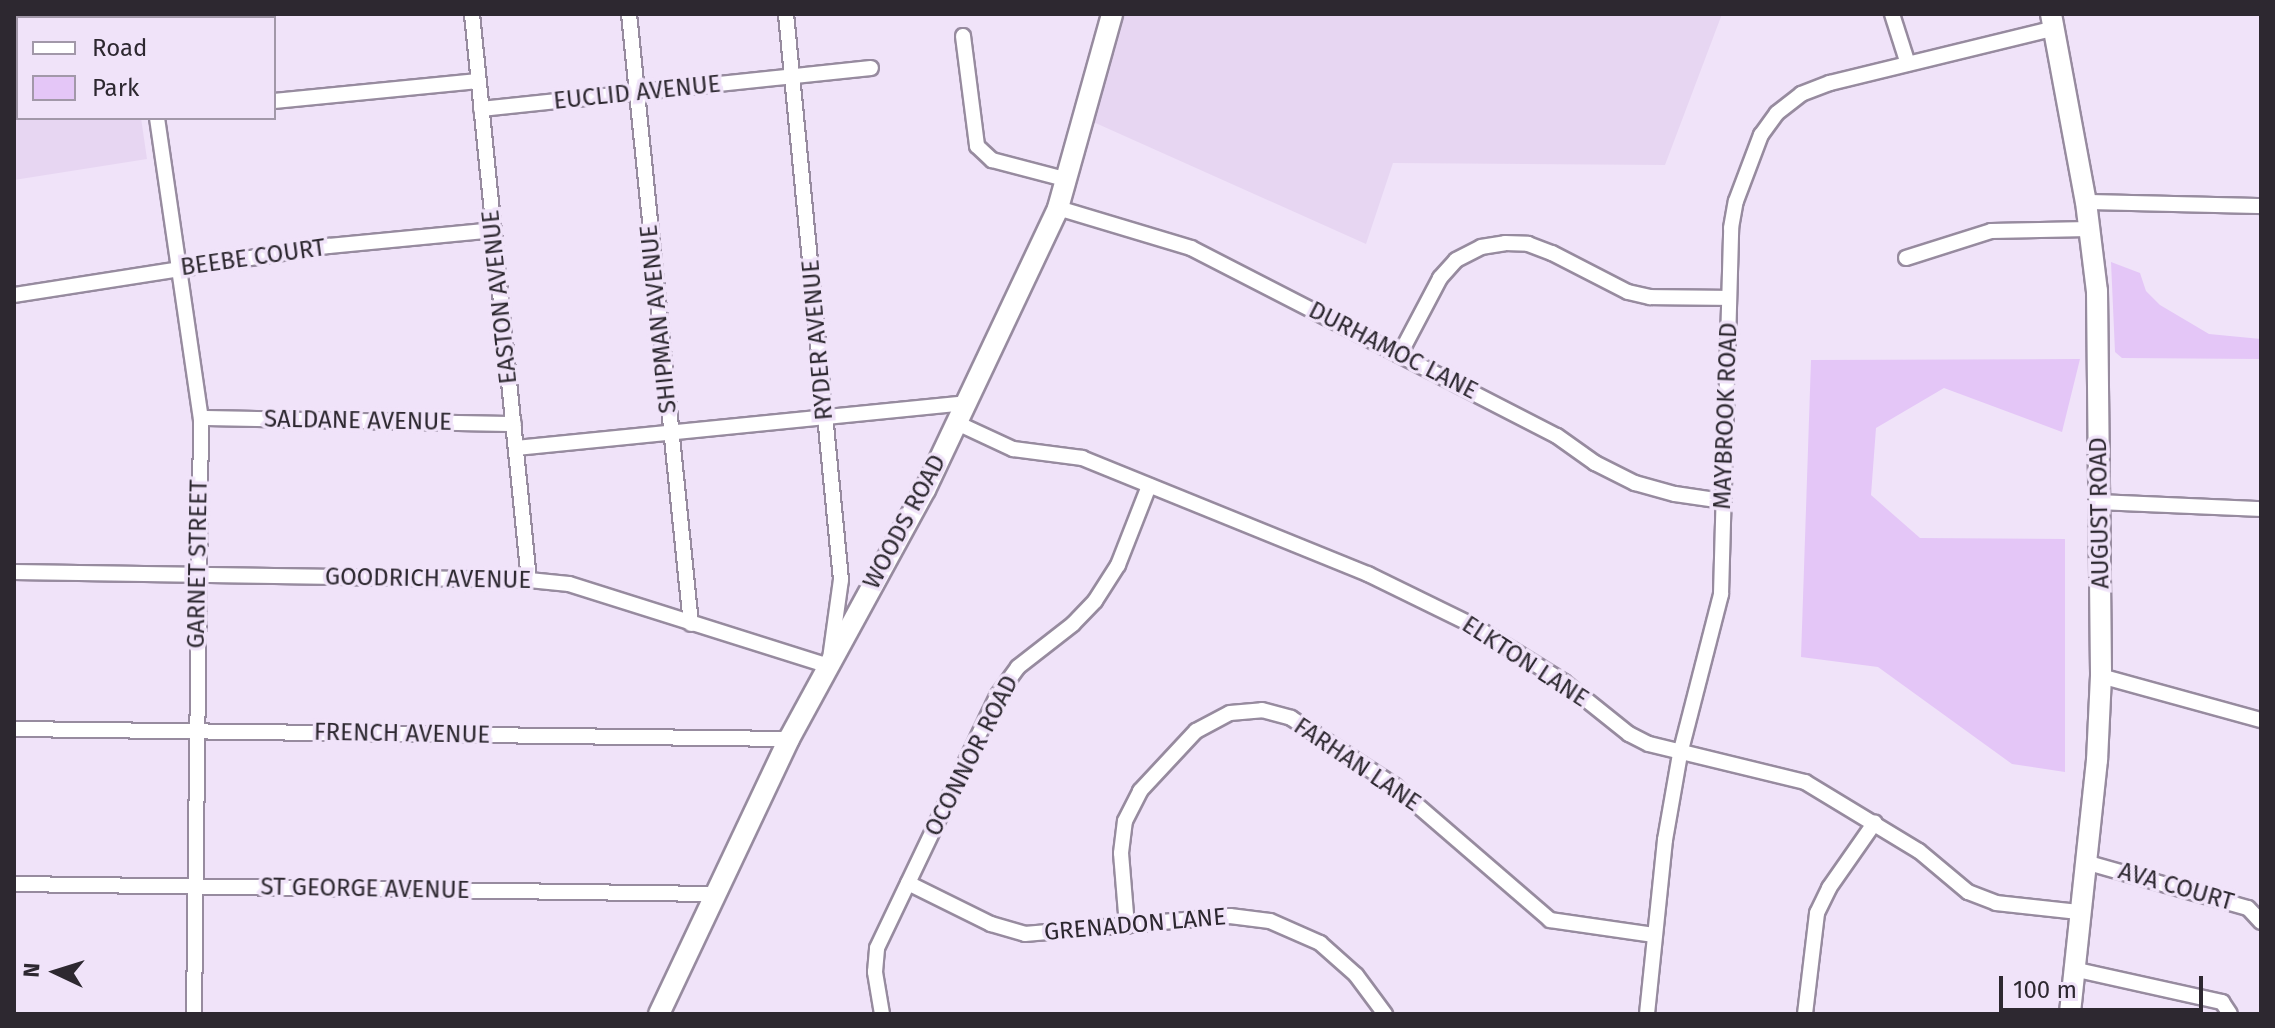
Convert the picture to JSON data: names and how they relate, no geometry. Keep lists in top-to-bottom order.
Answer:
{
  "streets": {
    "street": [
      "EUCLID AVENUE",
      "BEEBE COURT",
      "EASTON AVENUE",
      "SHIPMAN AVENUE",
      "RYDER AVENUE",
      "DURHAMOC LANE",
      "MAYBROOK ROAD",
      "SALDANE AVENUE",
      "AUGUST ROAD",
      "WOODS ROAD",
      "GARNET STREET",
      "GOODRICH AVENUE",
      "ELKTON LANE",
      "FRENCH AVENUE",
      "OCONNOR ROAD",
      "FARHAN LANE",
      "AVA COURT",
      "ST GEORGE AVENUE",
      "GRENADON LANE"
    ]
  },
  "crossings": [
    ["EUCLID AVENUE", "EASTON AVENUE"],
    ["EUCLID AVENUE", "SHIPMAN AVENUE"],
    ["EUCLID AVENUE", "RYDER AVENUE"],
    ["BEEBE COURT", "EASTON AVENUE"],
    ["BEEBE COURT", "GARNET STREET"],
    ["EASTON AVENUE", "SALDANE AVENUE"],
    ["EASTON AVENUE", "GOODRICH AVENUE"],
    ["SHIPMAN AVENUE", "GOODRICH AVENUE"],
    ["RYDER AVENUE", "WOODS ROAD"],
    ["RYDER AVENUE", "GOODRICH AVENUE"],
    ["DURHAMOC LANE", "MAYBROOK ROAD"],
    ["DURHAMOC LANE", "WOODS ROAD"],
    ["MAYBROOK ROAD", "AUGUST ROAD"],
    ["MAYBROOK ROAD", "ELKTON LANE"],
    ["MAYBROOK ROAD", "FARHAN LANE"],
    ["SALDANE AVENUE", "GARNET STREET"],
    ["AUGUST ROAD", "ELKTON LANE"],
    ["AUGUST ROAD", "AVA COURT"],
    ["WOODS ROAD", "GOODRICH AVENUE"],
    ["WOODS ROAD", "ELKTON LANE"],
    ["WOODS ROAD", "FRENCH AVENUE"],
    ["WOODS ROAD", "ST GEORGE AVENUE"],
    ["GARNET STREET", "GOODRICH AVENUE"],
    ["GARNET STREET", "FRENCH AVENUE"],
    ["GARNET STREET", "ST GEORGE AVENUE"],
    ["ELKTON LANE", "OCONNOR ROAD"],
    ["OCONNOR ROAD", "GRENADON LANE"],
    ["FARHAN LANE", "GRENADON LANE"]
  ],
  "legend": ["Road", "Park"],
  "scale_bar": "100 m",
  "north": "left"
}
